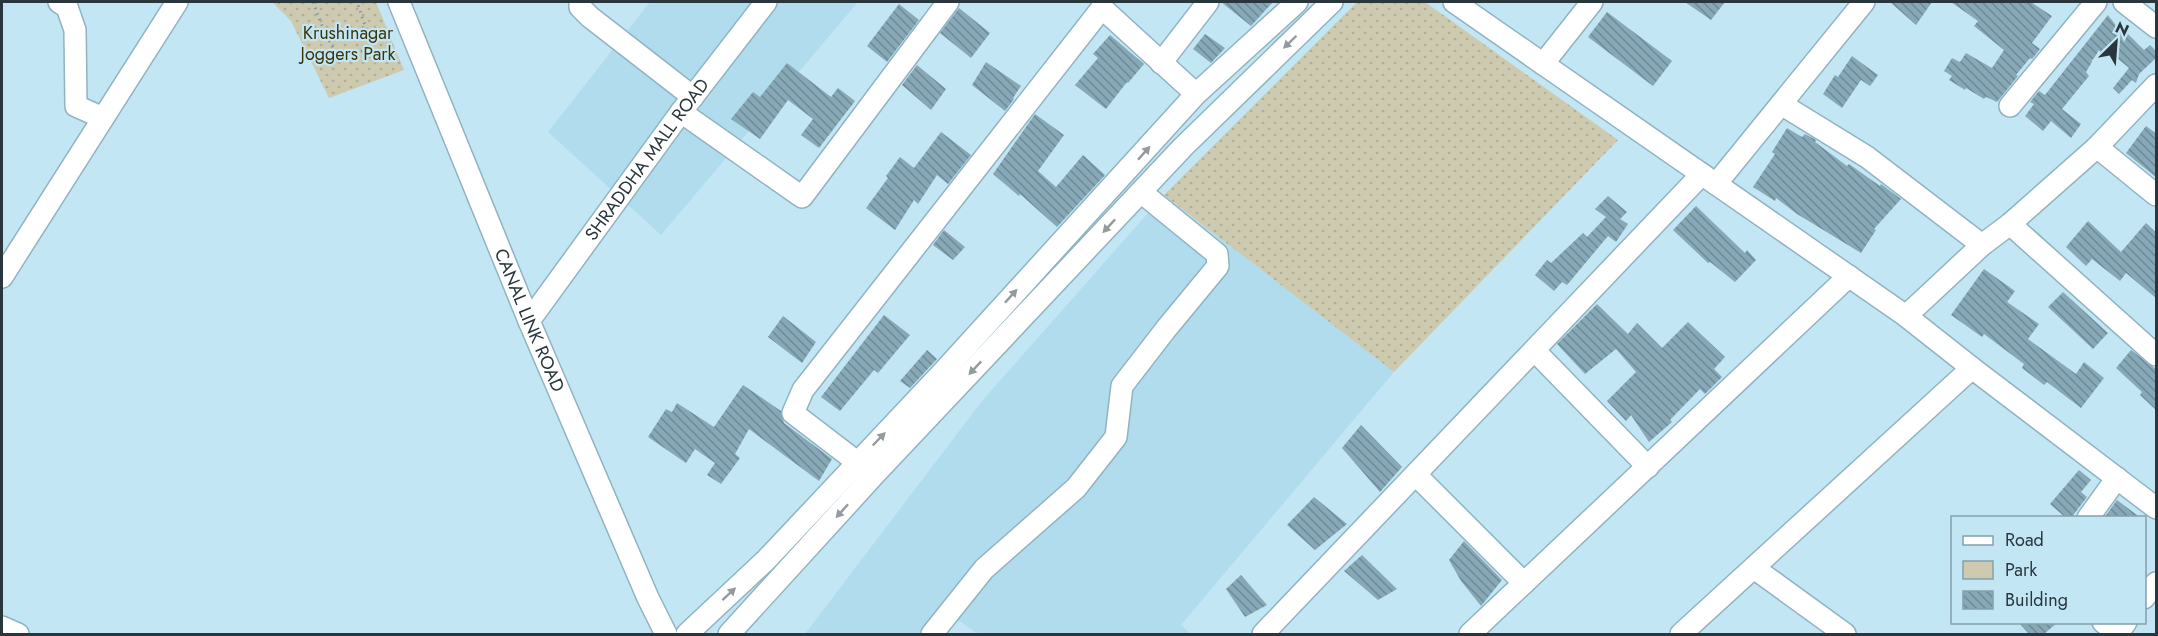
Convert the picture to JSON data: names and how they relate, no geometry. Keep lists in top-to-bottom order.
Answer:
{
  "streets": {
    "street": ["SHRADDHA MALL ROAD", "CANAL LINK ROAD"]
  },
  "crossings": [
    ["SHRADDHA MALL ROAD", "CANAL LINK ROAD"]
  ],
  "parks": ["Krushinagar Joggers Park"],
  "legend": ["Road", "Park", "Building"],
  "north": "top right"
}
